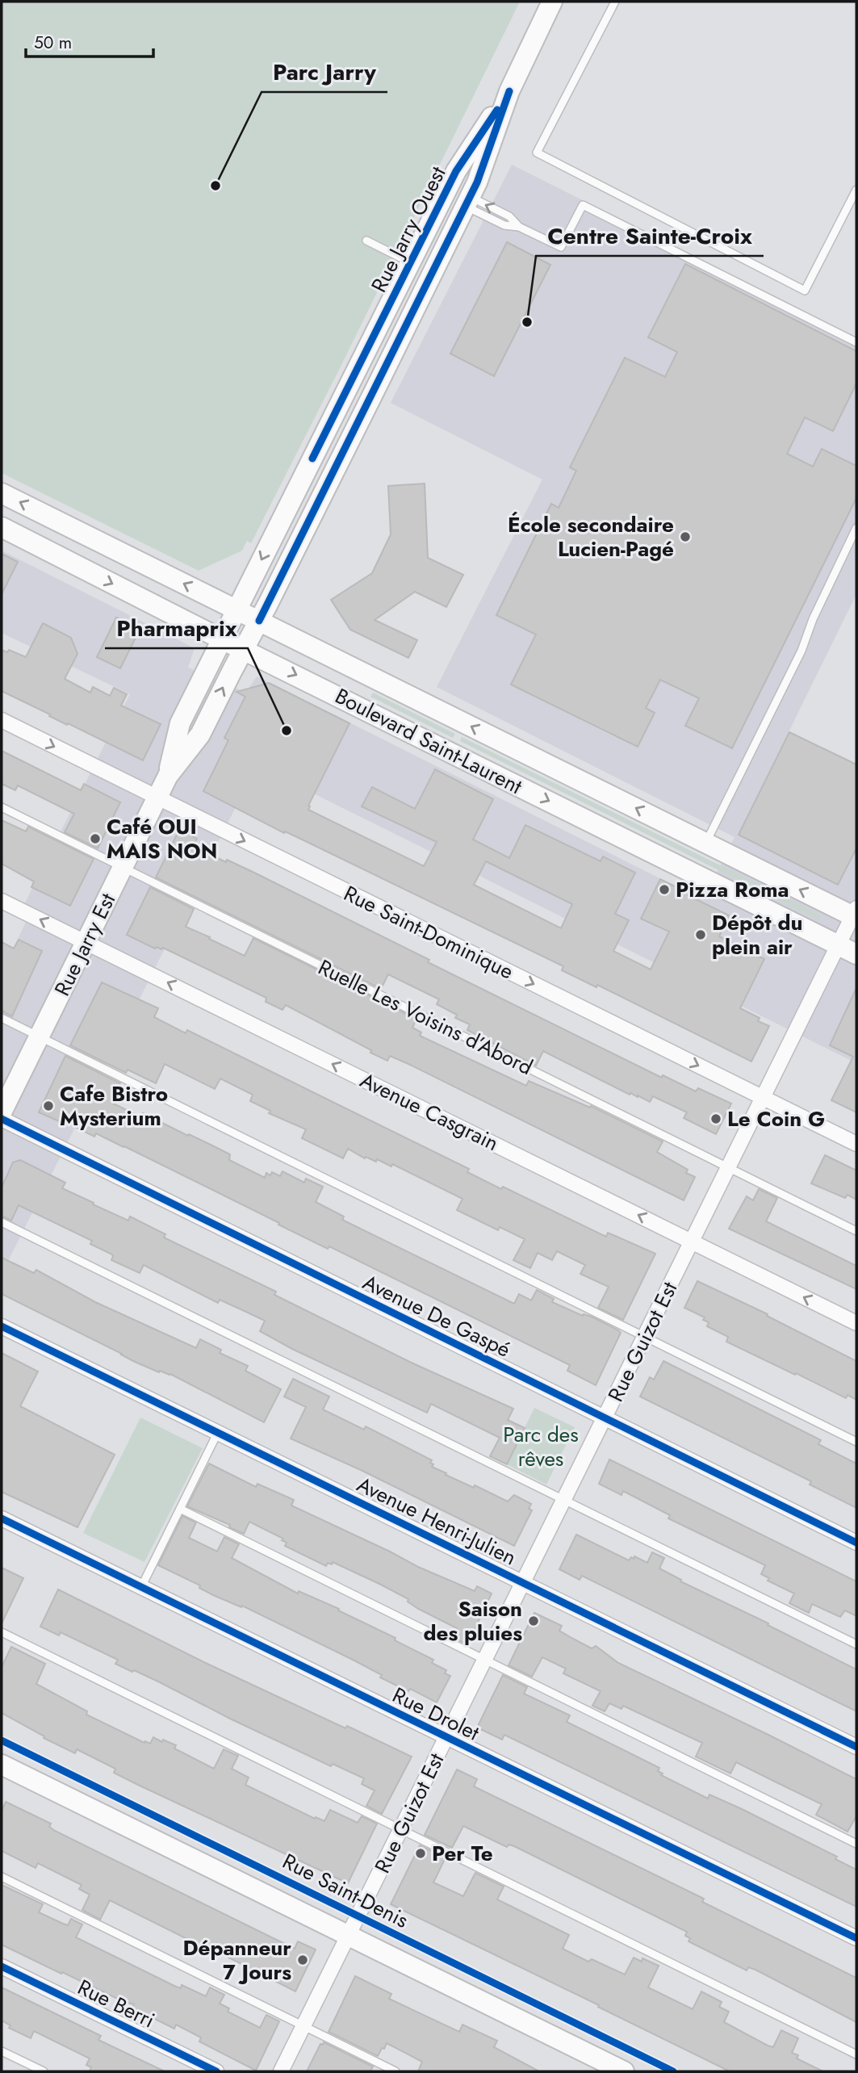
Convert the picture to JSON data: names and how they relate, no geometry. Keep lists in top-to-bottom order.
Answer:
{
  "streets": {
    "main road": [
      "Rue Jarry Ouest",
      "Boulevard Saint-Laurent",
      "Rue Jarry Est",
      "Rue Saint-Denis"
    ],
    "street": [
      "Rue Saint-Dominique",
      "Avenue Casgrain",
      "Avenue De Gaspé",
      "Rue Guizot Est",
      "Avenue Henri-Julien",
      "Rue Drolet",
      "Rue Berri"
    ],
    "lane": ["Ruelle Les Voisins d’Abord"]
  },
  "crossings": [
    ["Rue Jarry Ouest", "Boulevard Saint-Laurent"],
    ["Rue Jarry Ouest", "Rue Jarry Est"],
    ["Boulevard Saint-Laurent", "Rue Jarry Est"],
    ["Boulevard Saint-Laurent", "Rue Guizot Est"],
    ["Rue Saint-Dominique", "Rue Jarry Est"],
    ["Rue Saint-Dominique", "Rue Guizot Est"],
    ["Rue Jarry Est", "Ruelle Les Voisins d’Abord"],
    ["Rue Jarry Est", "Avenue Casgrain"],
    ["Ruelle Les Voisins d’Abord", "Rue Guizot Est"],
    ["Avenue Casgrain", "Rue Guizot Est"],
    ["Avenue De Gaspé", "Rue Guizot Est"],
    ["Rue Guizot Est", "Avenue Henri-Julien"],
    ["Rue Guizot Est", "Rue Drolet"],
    ["Rue Guizot Est", "Rue Saint-Denis"]
  ],
  "one_way": ["Rue Saint-Dominique", "Avenue Casgrain"],
  "parks": ["Parc des rêves"],
  "places": [
    "Parc Jarry",
    "Centre Sainte-Croix",
    "École secondaire Lucien-Pagé",
    "Pharmaprix",
    "Café OUI MAIS NON",
    "Pizza Roma",
    "Dépôt du plein air",
    "Cafe Bistro Mysterium",
    "Le Coin G",
    "Saison des pluies",
    "Per Te",
    "Dépanneur 7 Jours"
  ],
  "scale_bar": "50 m"
}
